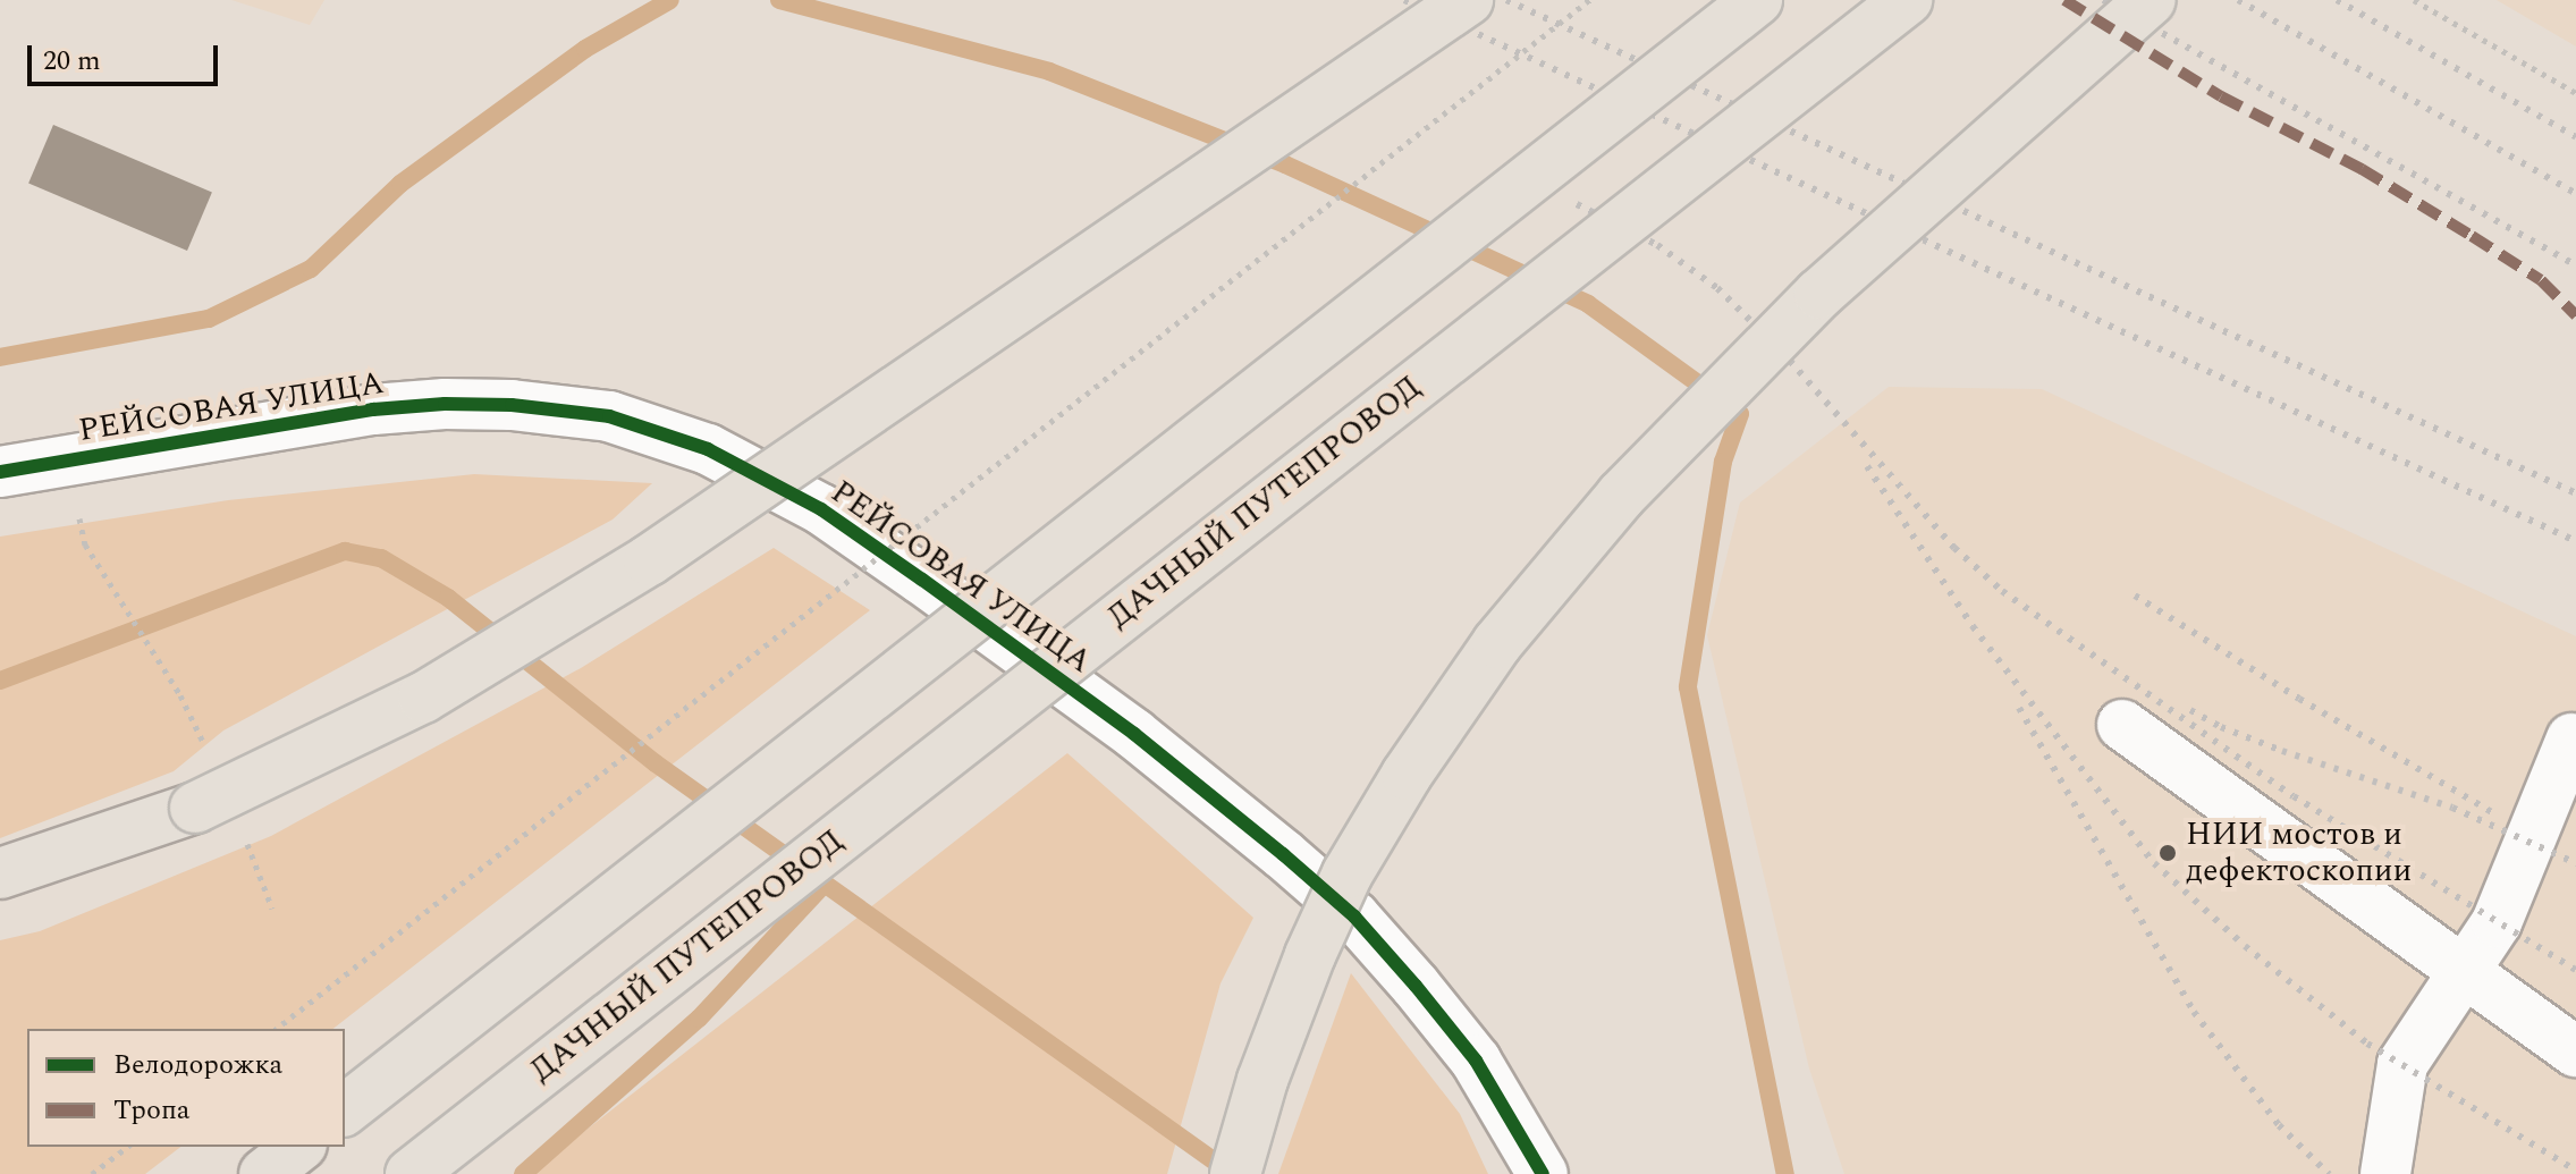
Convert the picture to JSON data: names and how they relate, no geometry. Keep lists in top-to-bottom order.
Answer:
{
  "streets": {
    "main road": ["ДАЧНЫЙ ПУТЕПРОВОД"],
    "street": ["РЕЙСОВАЯ УЛИЦА"]
  },
  "places": ["НИИ мостов и дефектоскопии"],
  "legend": ["Велодорожка", "Тропа"],
  "scale_bar": "20 m"
}
